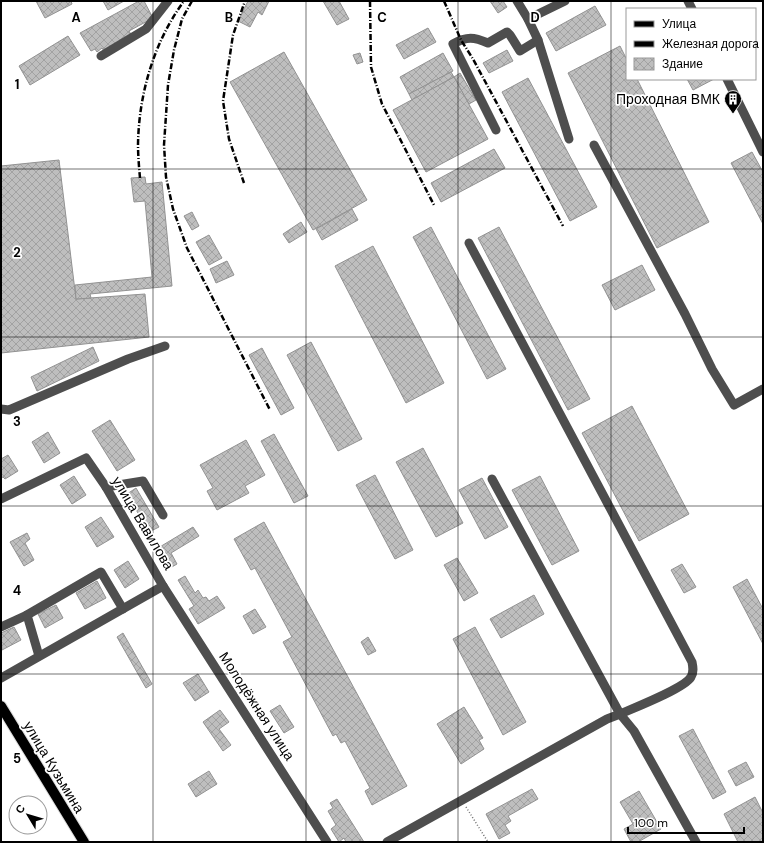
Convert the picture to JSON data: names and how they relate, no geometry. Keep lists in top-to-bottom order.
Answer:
{
  "streets": {
    "main road": ["улица Кузьмина"],
    "street": ["улица Вавилова", "Молодёжная улица"]
  },
  "crossings": [
    ["улица Вавилова", "Молодёжная улица"]
  ],
  "places": {
    "building": ["Проходная ВМК"]
  },
  "legend": ["Улица", "Железная дорога", "Здание"],
  "scale_bar": "100 m",
  "north": "top left",
  "grid": {
    "columns": [
      "A",
      "B",
      "C",
      "D"
    ],
    "rows": [
      "1",
      "2",
      "3",
      "4",
      "5"
    ]
  }
}
